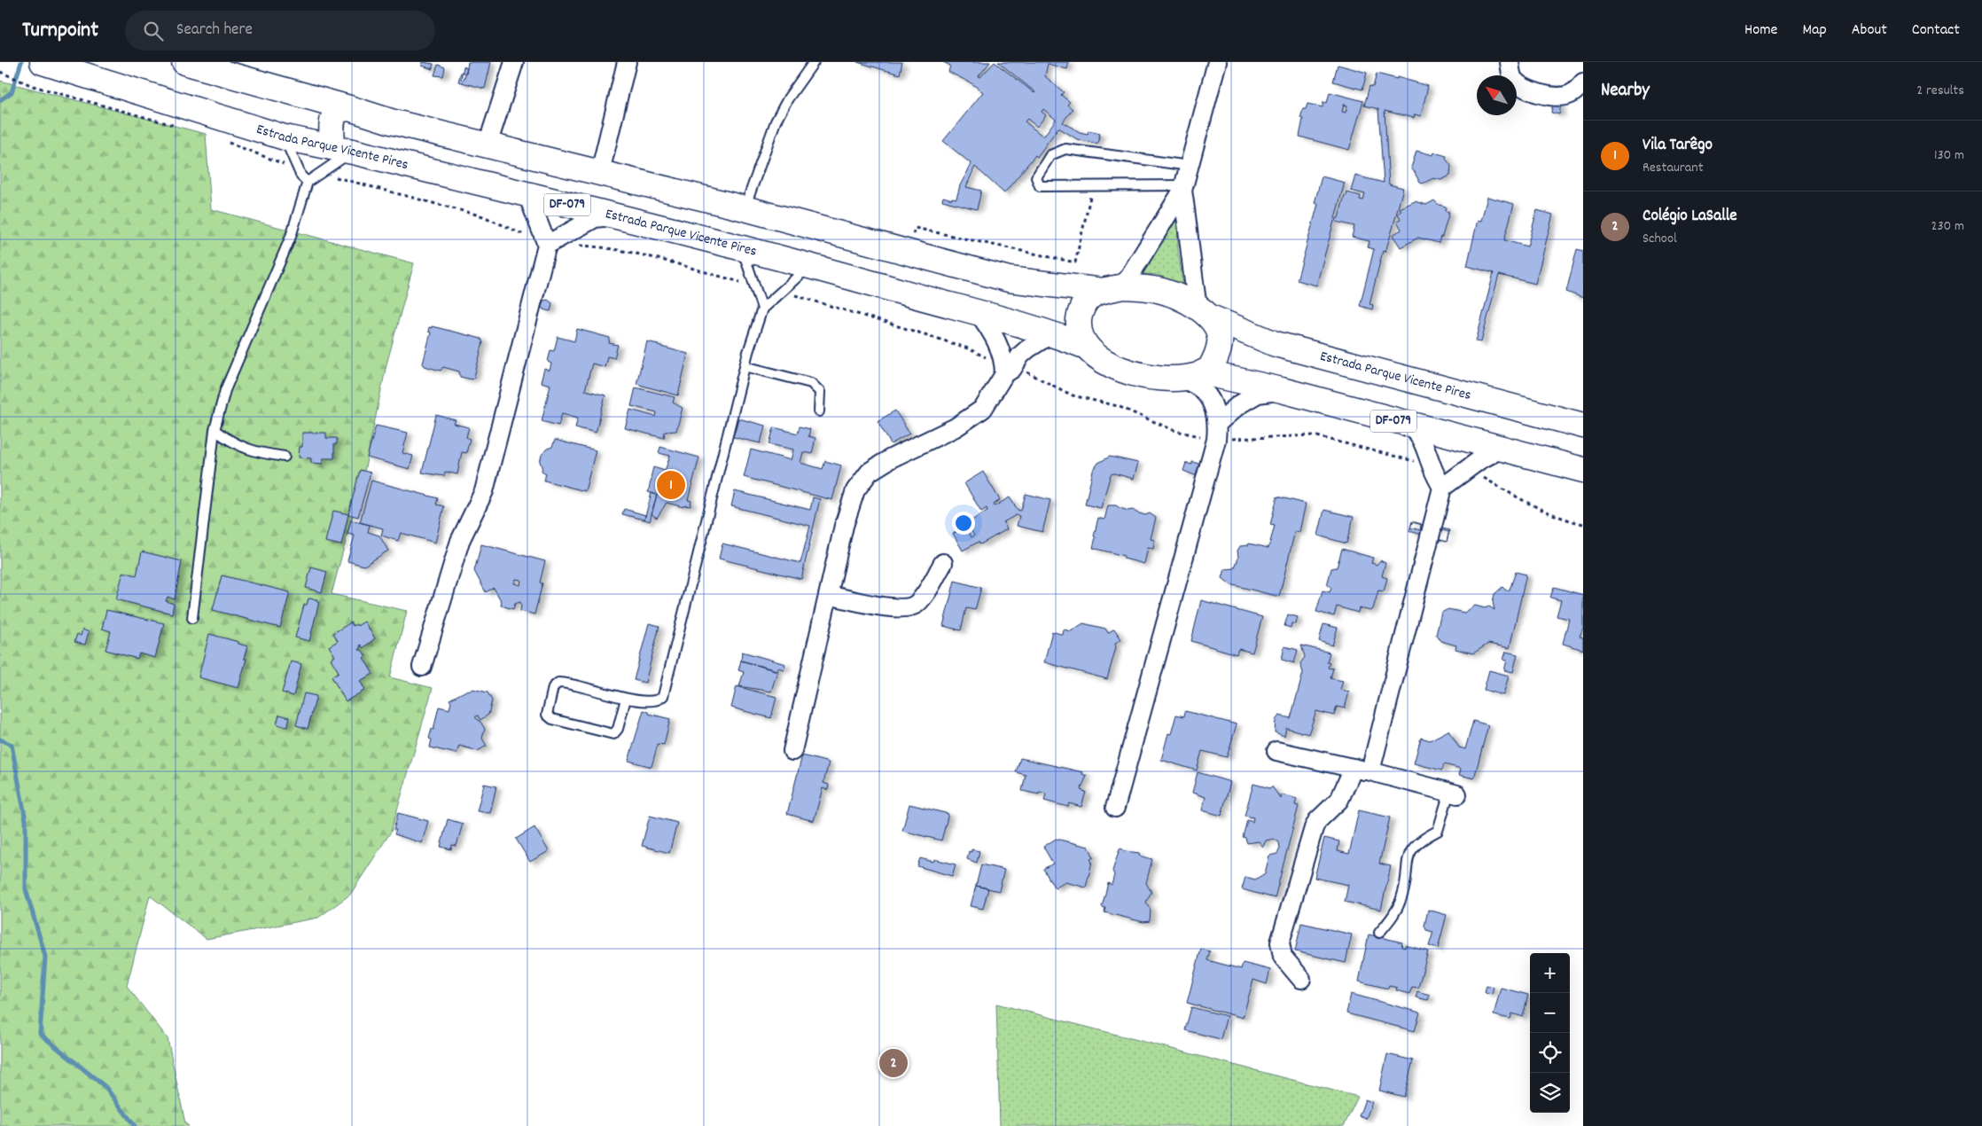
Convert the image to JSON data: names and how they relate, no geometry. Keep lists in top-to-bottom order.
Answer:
{
  "streets": {
    "main road": ["Estrada Parque Vicente Pires", "DF-079"]
  },
  "crossings": [
    ["Estrada Parque Vicente Pires", "DF-079"]
  ],
  "north": "top left",
  "page": {
    "header": "Turnpoint",
    "search": "Search here",
    "nav": [
      "Home",
      "Map",
      "About",
      "Contact"
    ],
    "heading": ["Nearby", "2 results"],
    "list": [
      {
        "mark": "1",
        "name": "Vila Tarêgo",
        "note": "Restaurant",
        "value": "130 m"
      },
      {
        "mark": "2",
        "name": "Colégio LaSalle",
        "note": "School",
        "value": "230 m"
      }
    ],
    "pins": ["1", "2"],
    "map_buttons": ["+", "−"]
  }
}
